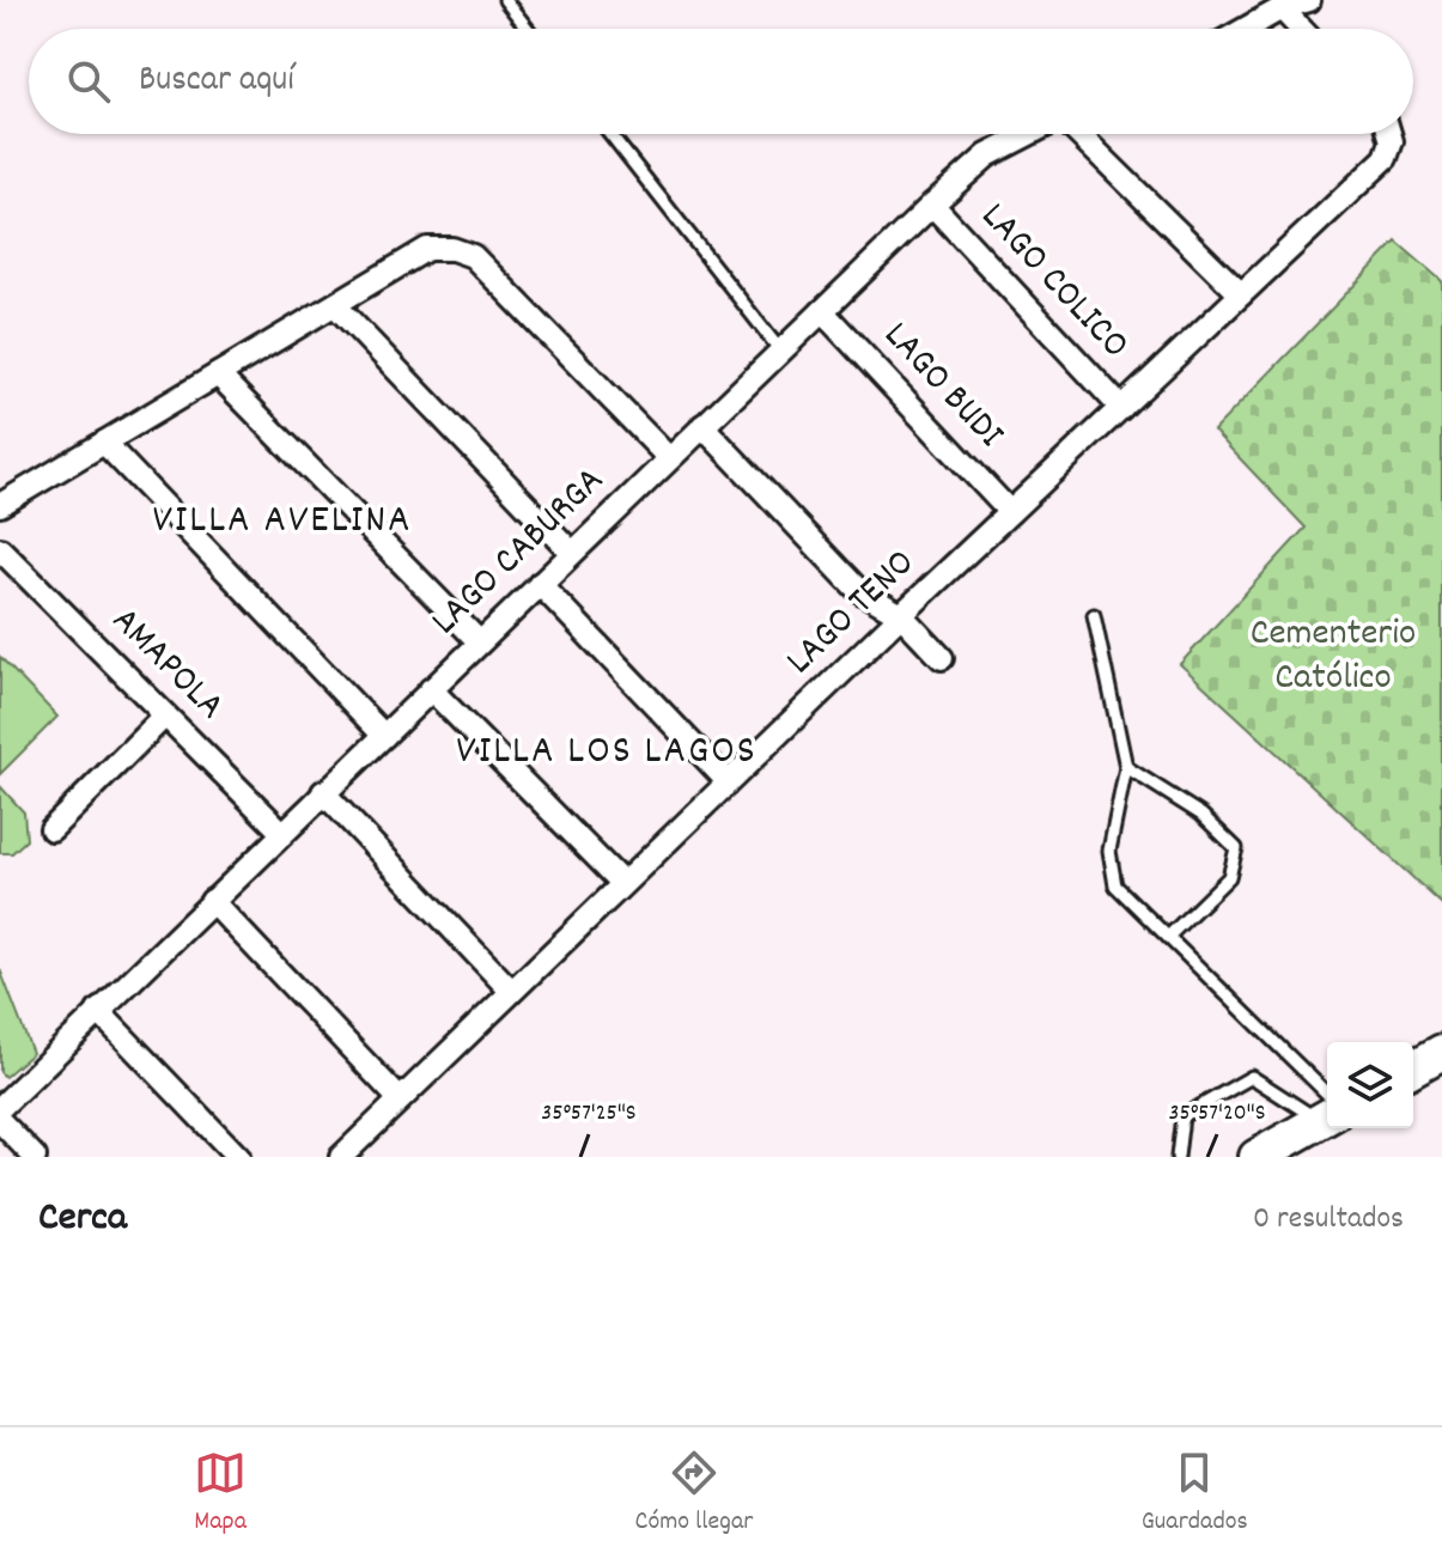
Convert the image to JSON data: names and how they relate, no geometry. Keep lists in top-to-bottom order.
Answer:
{
  "streets": {
    "street": [
      "LAGO COLICO",
      "LAGO BUDI",
      "LAGO CABURGA",
      "LAGO TENO",
      "AMAPOLA"
    ]
  },
  "crossings": [
    ["LAGO COLICO", "LAGO CABURGA"],
    ["LAGO COLICO", "LAGO TENO"],
    ["LAGO BUDI", "LAGO CABURGA"],
    ["LAGO BUDI", "LAGO TENO"],
    ["LAGO CABURGA", "AMAPOLA"]
  ],
  "districts": ["VILLA AVELINA", "VILLA LOS LAGOS"],
  "parks": ["Cementerio Católico"],
  "page": {
    "search": "Buscar aquí",
    "heading": ["Cerca", "0 resultados"],
    "nav": ["Mapa", "Cómo llegar", "Guardados"]
  },
  "coordinates": ["35°57'25\"S", "35°57'20\"S"]
}
